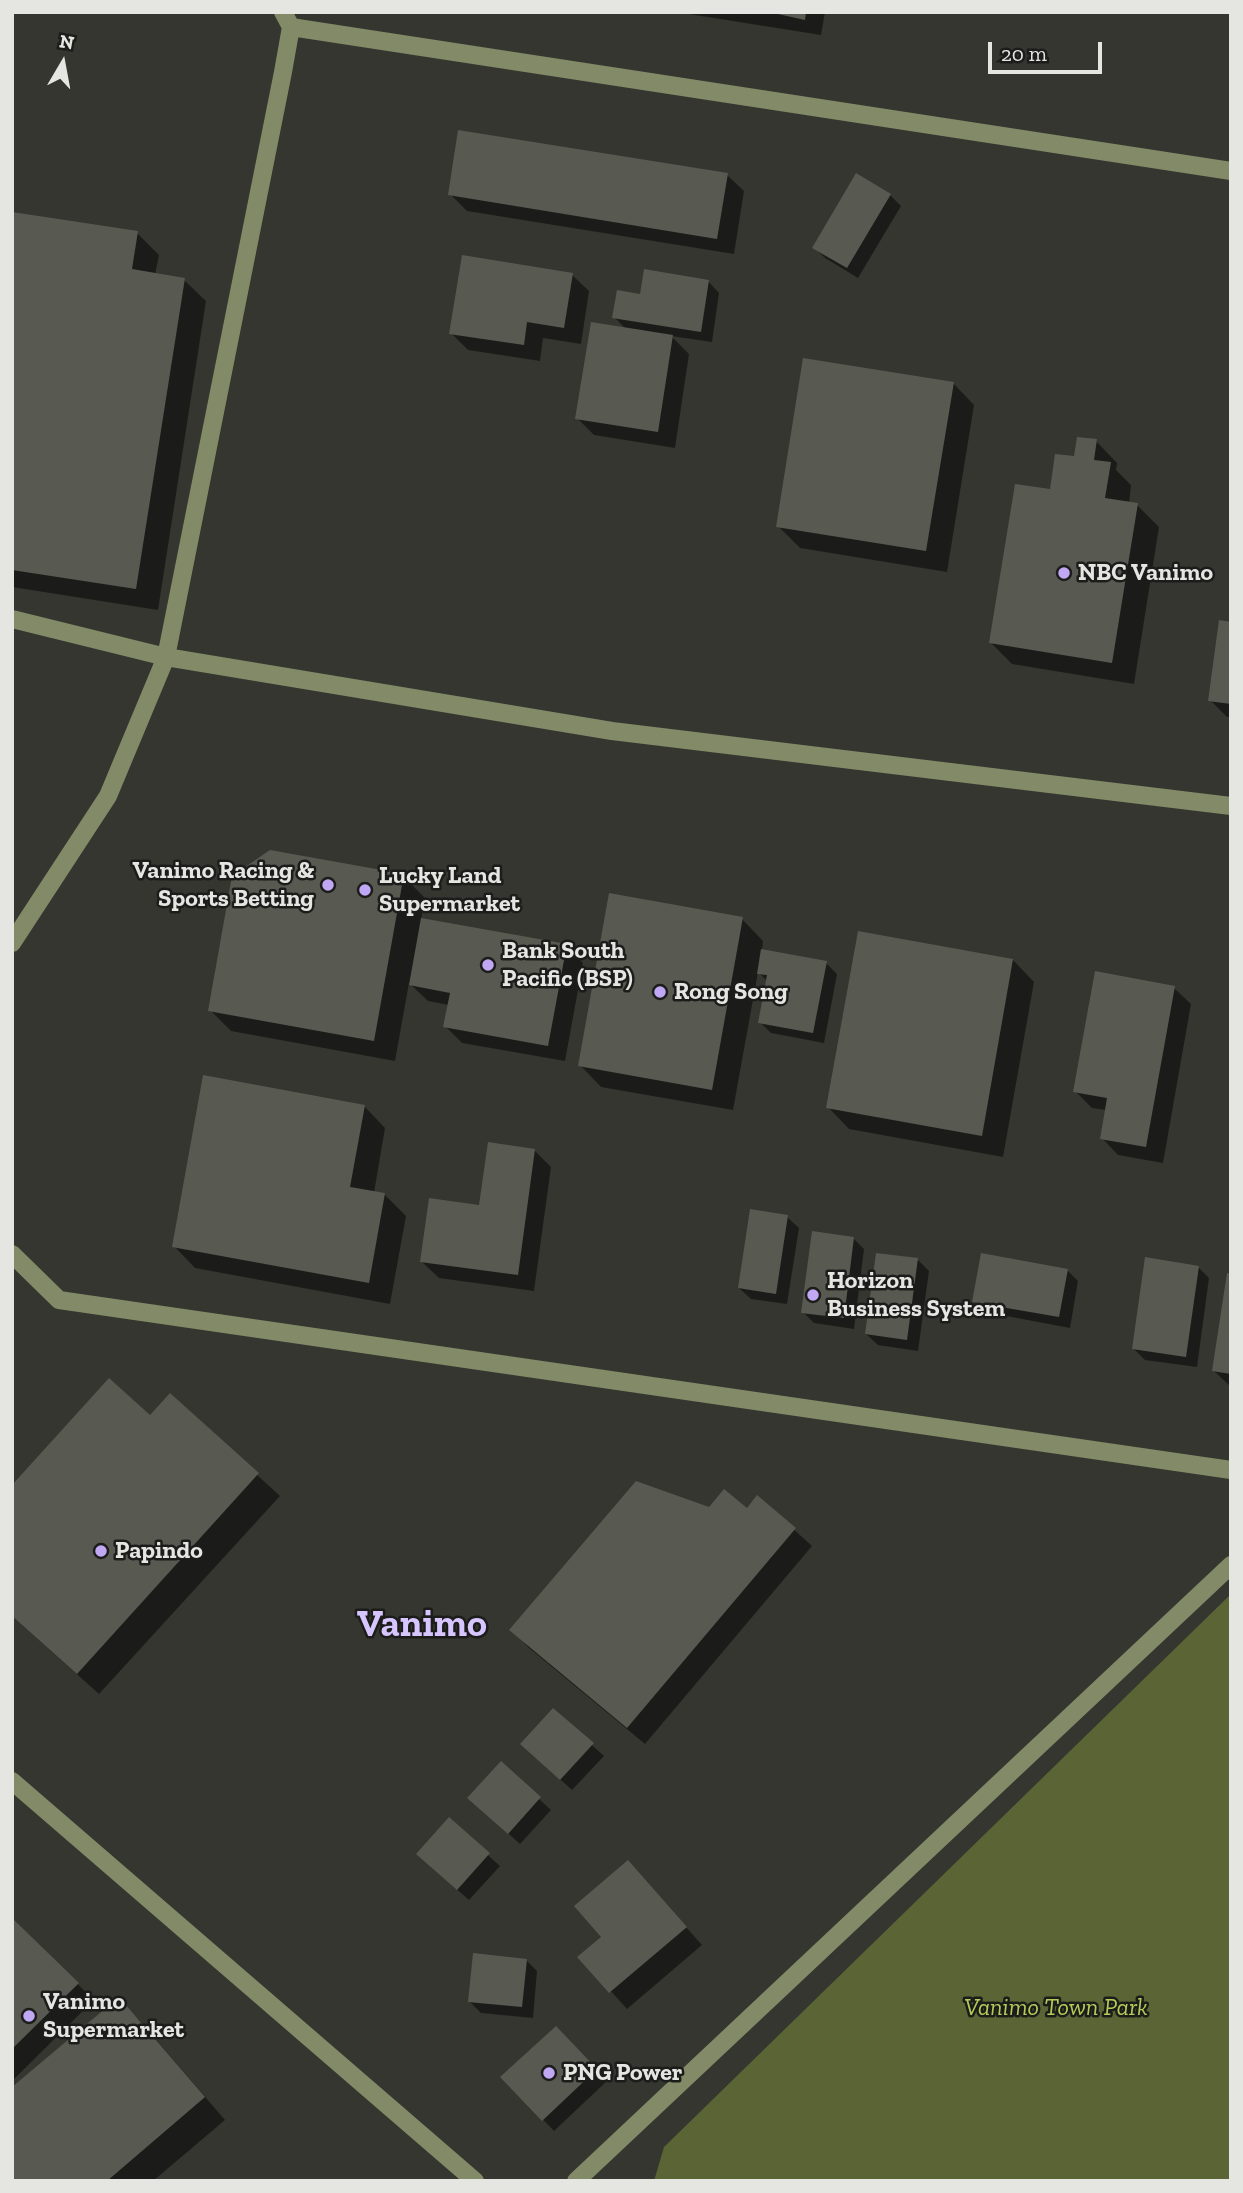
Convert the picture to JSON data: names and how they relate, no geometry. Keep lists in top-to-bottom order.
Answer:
{
  "districts": ["Vanimo"],
  "parks": ["Vanimo Town Park"],
  "places": [
    "NBC Vanimo",
    "Vanimo Racing & Sports Betting",
    "Lucky Land Supermarket",
    "Bank South Pacific (BSP)",
    "Rong Song",
    "Horizon Business System",
    "Papindo",
    "Vanimo Supermarket",
    "PNG Power"
  ],
  "scale_bar": "20 m",
  "north": "top"
}
